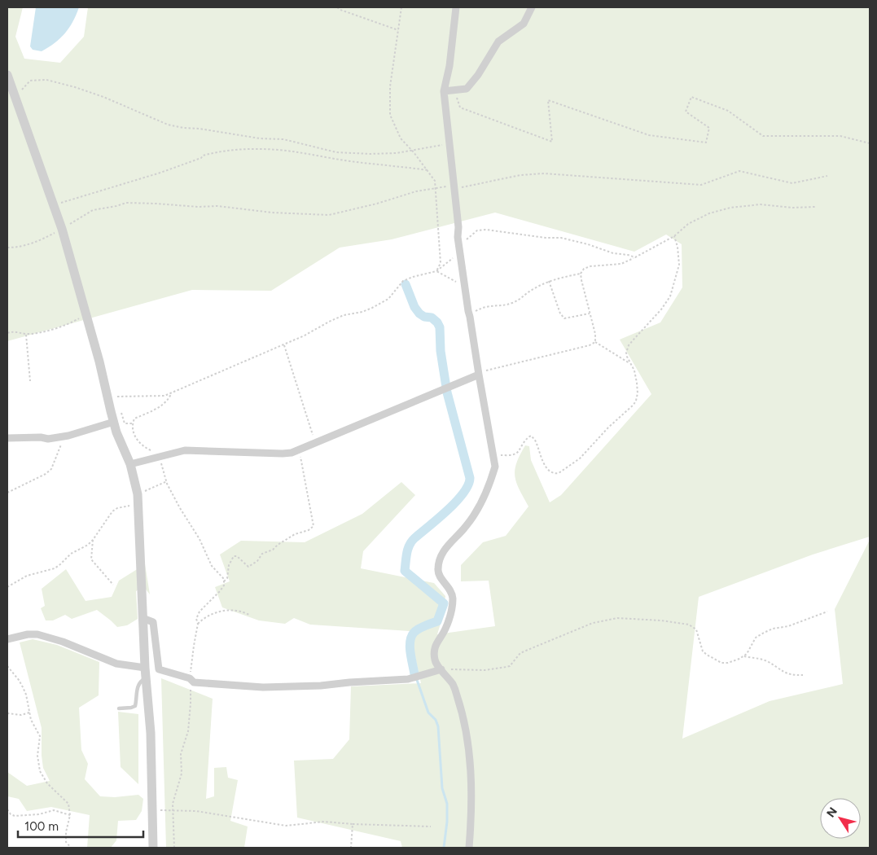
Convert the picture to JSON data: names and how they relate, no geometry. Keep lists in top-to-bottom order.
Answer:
{
  "scale_bar": "100 m",
  "north": "top left"
}
